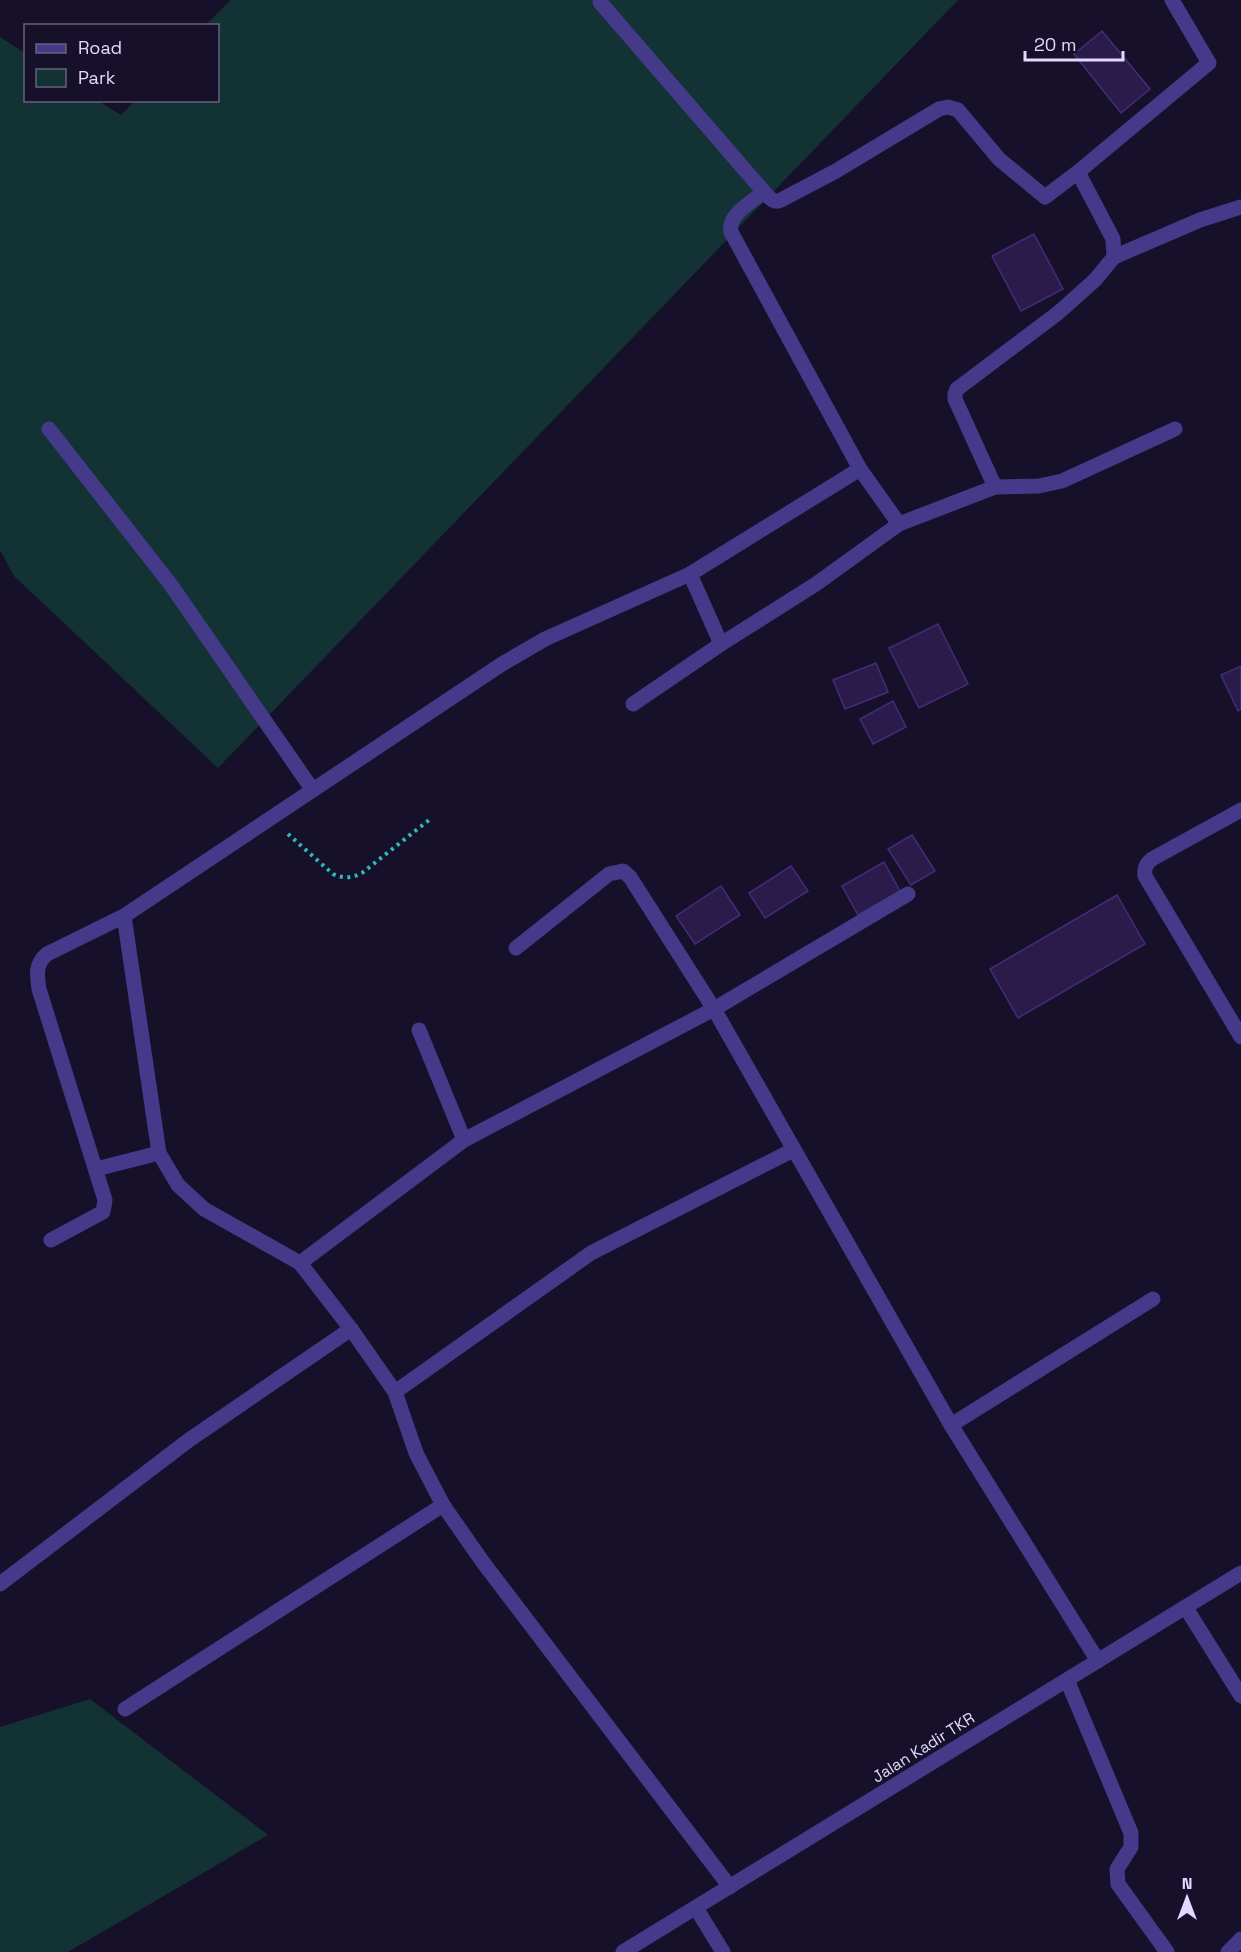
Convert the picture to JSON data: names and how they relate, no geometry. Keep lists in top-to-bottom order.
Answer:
{
  "streets": {
    "street": ["Jalan Kadir TKR"]
  },
  "legend": ["Road", "Park"],
  "scale_bar": "20 m",
  "north": "top"
}
